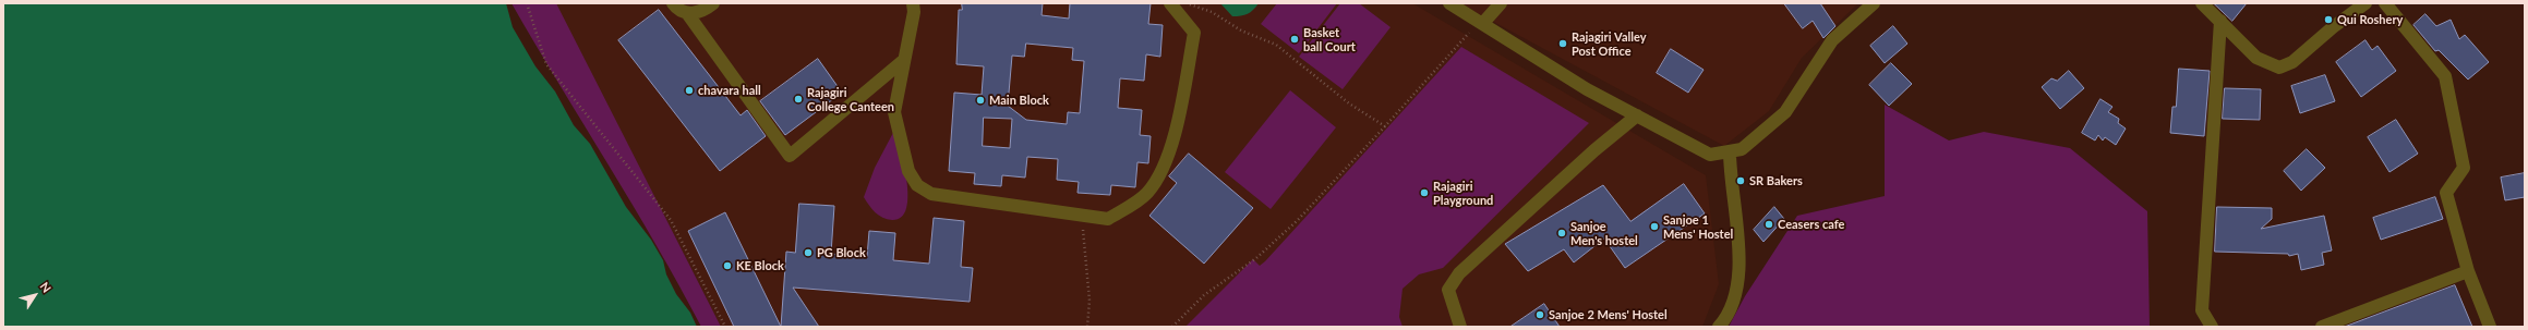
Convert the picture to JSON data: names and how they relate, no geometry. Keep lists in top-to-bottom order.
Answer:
{
  "places": [
    "Qui Roshery",
    "Basket ball Court",
    "Rajagiri Valley Post Office",
    "chavara hall",
    "Rajagiri College Canteen",
    "Main Block",
    "SR Bakers",
    "Rajagiri Playground",
    "Ceasers cafe",
    "Sanjoe 1 Mens' Hostel",
    "Sanjoe Men's hostel",
    "PG Block",
    "KE Block",
    "Sanjoe 2 Mens' Hostel"
  ],
  "north": "top right"
}
